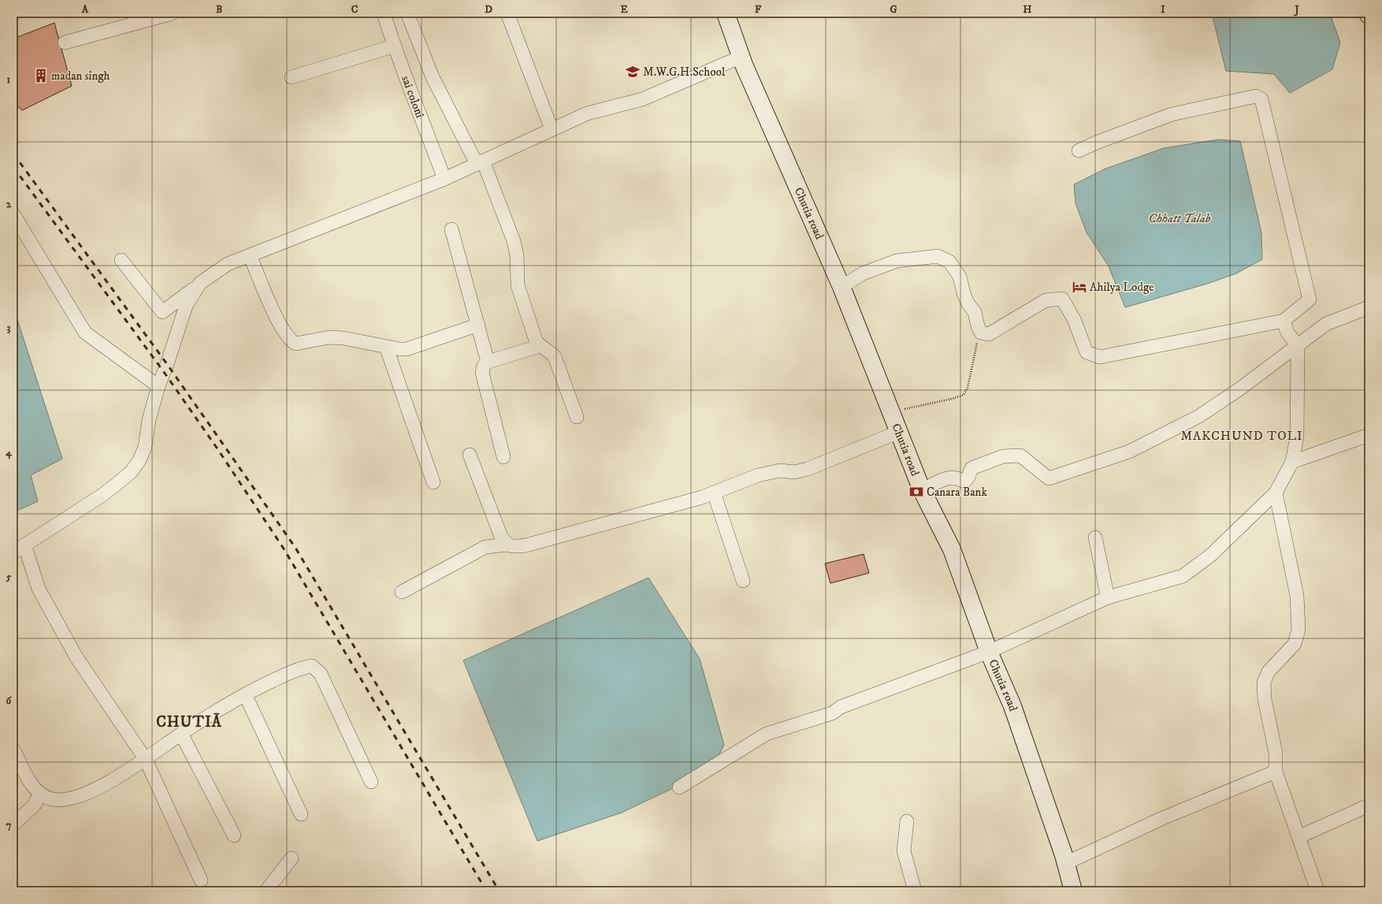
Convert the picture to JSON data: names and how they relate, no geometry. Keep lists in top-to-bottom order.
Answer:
{
  "streets": {
    "street": ["sai coloni", "Chutia road"]
  },
  "districts": ["MAKCHUND TOLI", "CHUTIĀ"],
  "water": ["Chhatt Talab"],
  "places": {
    "school or university": ["M.W.G.H.School"],
    "building": ["madan singh"],
    "hotel": ["Ahilya Lodge"],
    "bank": ["Canara Bank"]
  },
  "grid": {
    "columns": [
      "A",
      "B",
      "C",
      "D",
      "E",
      "F",
      "G",
      "H",
      "I",
      "J"
    ],
    "rows": [
      "1",
      "2",
      "3",
      "4",
      "5",
      "6",
      "7"
    ]
  }
}
